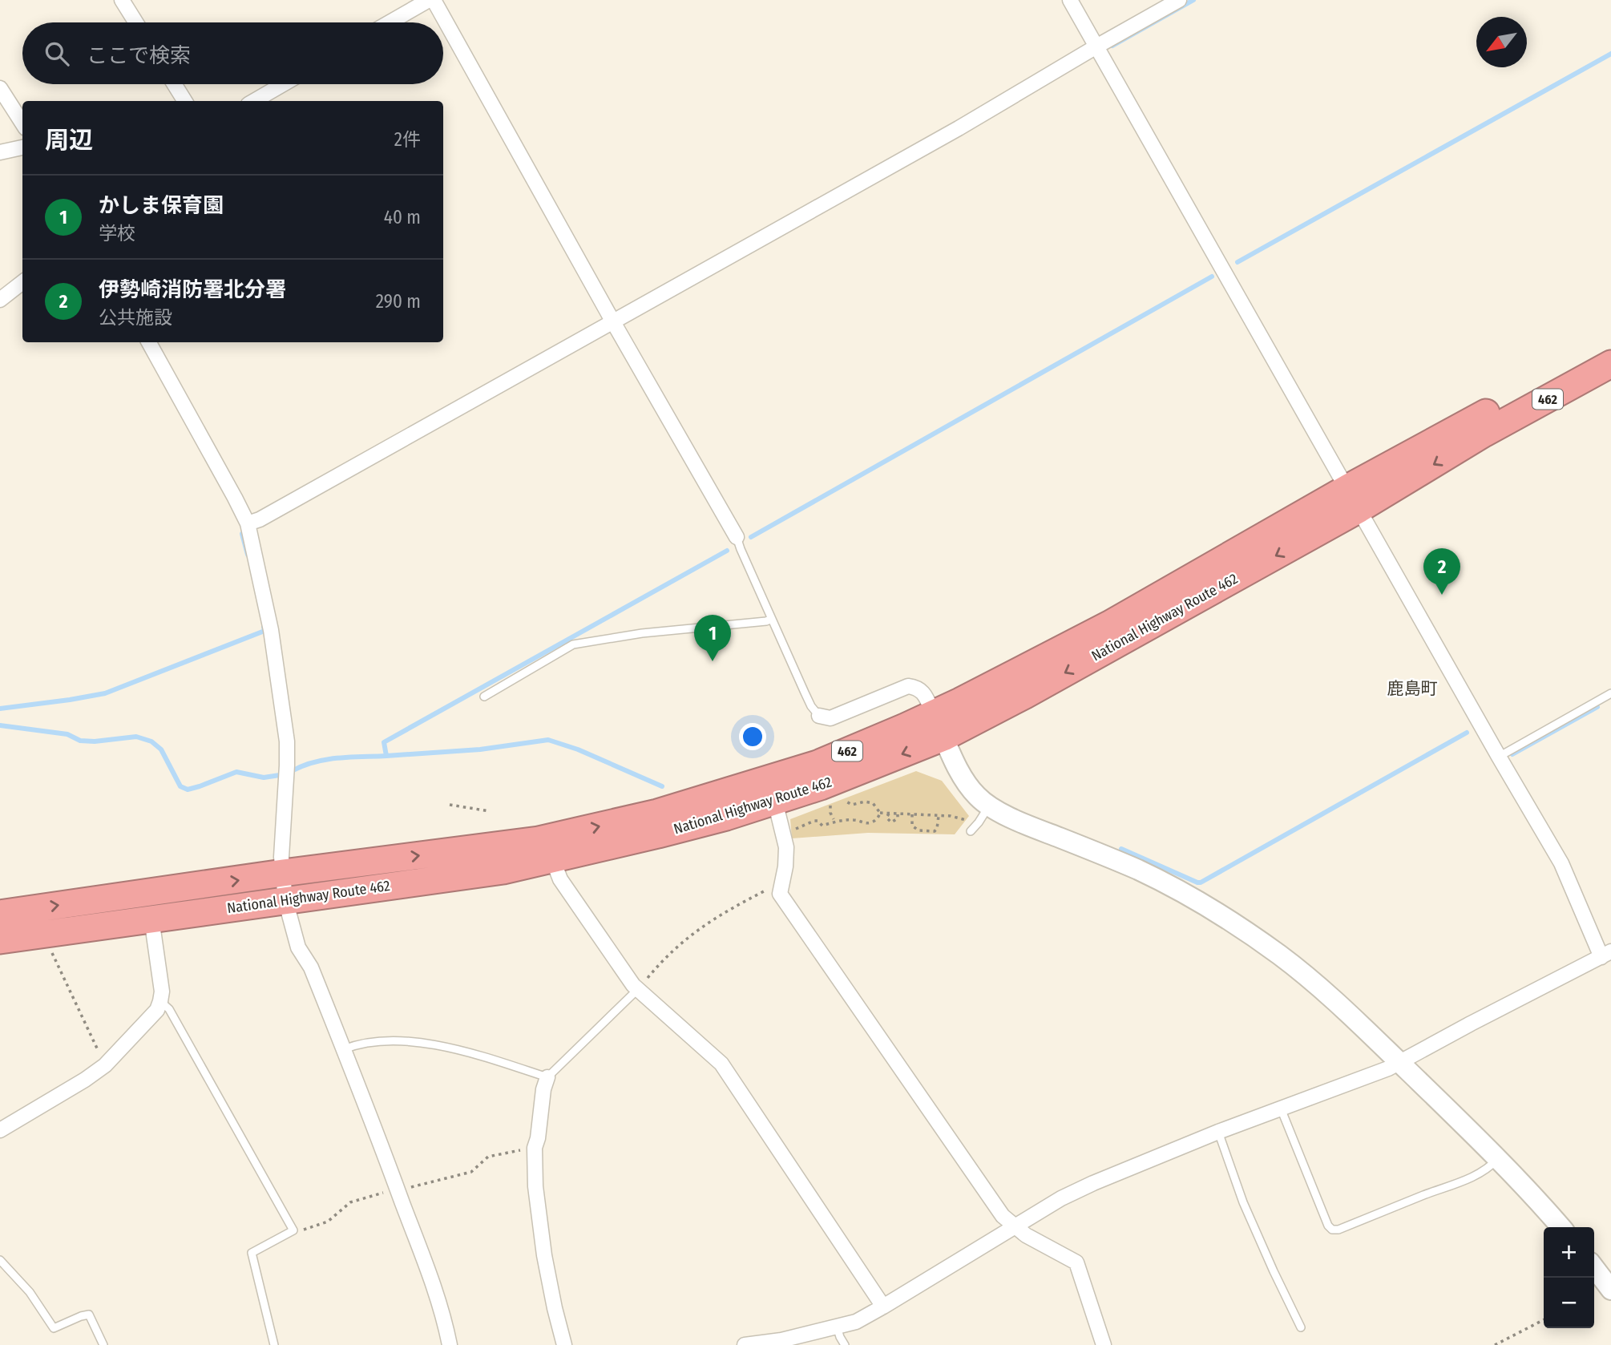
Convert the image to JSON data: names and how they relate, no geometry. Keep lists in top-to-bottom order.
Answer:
{
  "streets": {
    "highway": ["462", "National Highway Route 462"]
  },
  "districts": ["鹿島町"],
  "north": "bottom left",
  "page": {
    "search": "ここで検索",
    "heading": ["周辺", "2件"],
    "list": [
      {
        "mark": "1",
        "name": "かしま保育園",
        "note": "学校",
        "value": "40 m"
      },
      {
        "mark": "2",
        "name": "伊勢崎消防署北分署",
        "note": "公共施設",
        "value": "290 m"
      }
    ],
    "pins": ["2", "1"],
    "map_buttons": ["+", "−"]
  }
}
